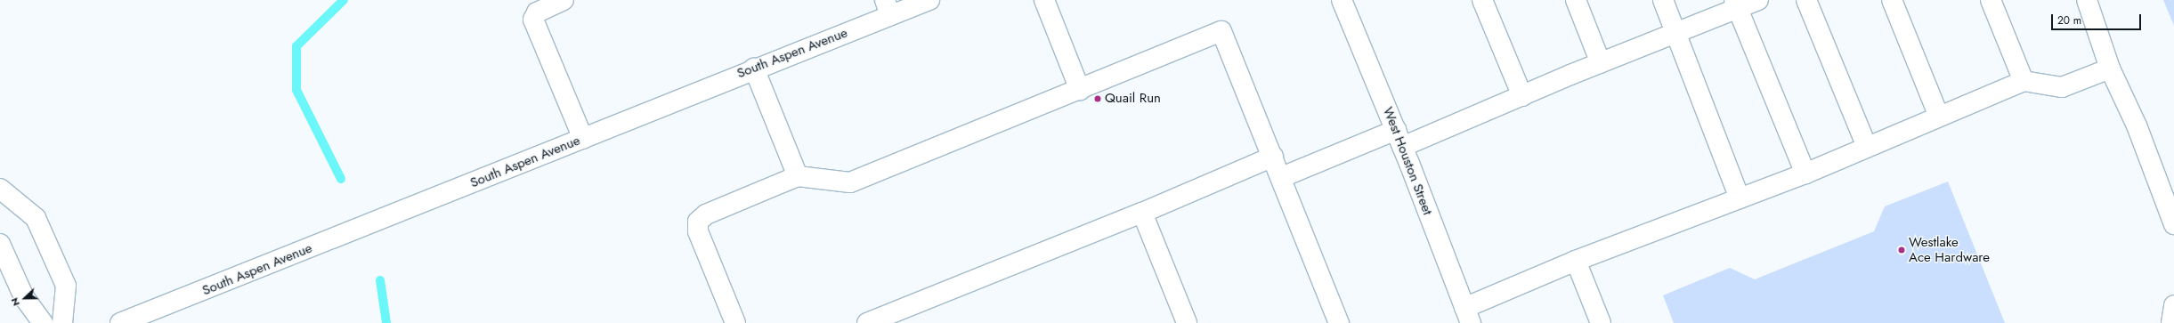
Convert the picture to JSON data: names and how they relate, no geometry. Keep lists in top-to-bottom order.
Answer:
{
  "streets": {
    "main road": ["South Aspen Avenue", "West Houston Street"]
  },
  "places": ["Quail Run", "Westlake Ace Hardware"],
  "scale_bar": "20 m",
  "north": "left"
}
